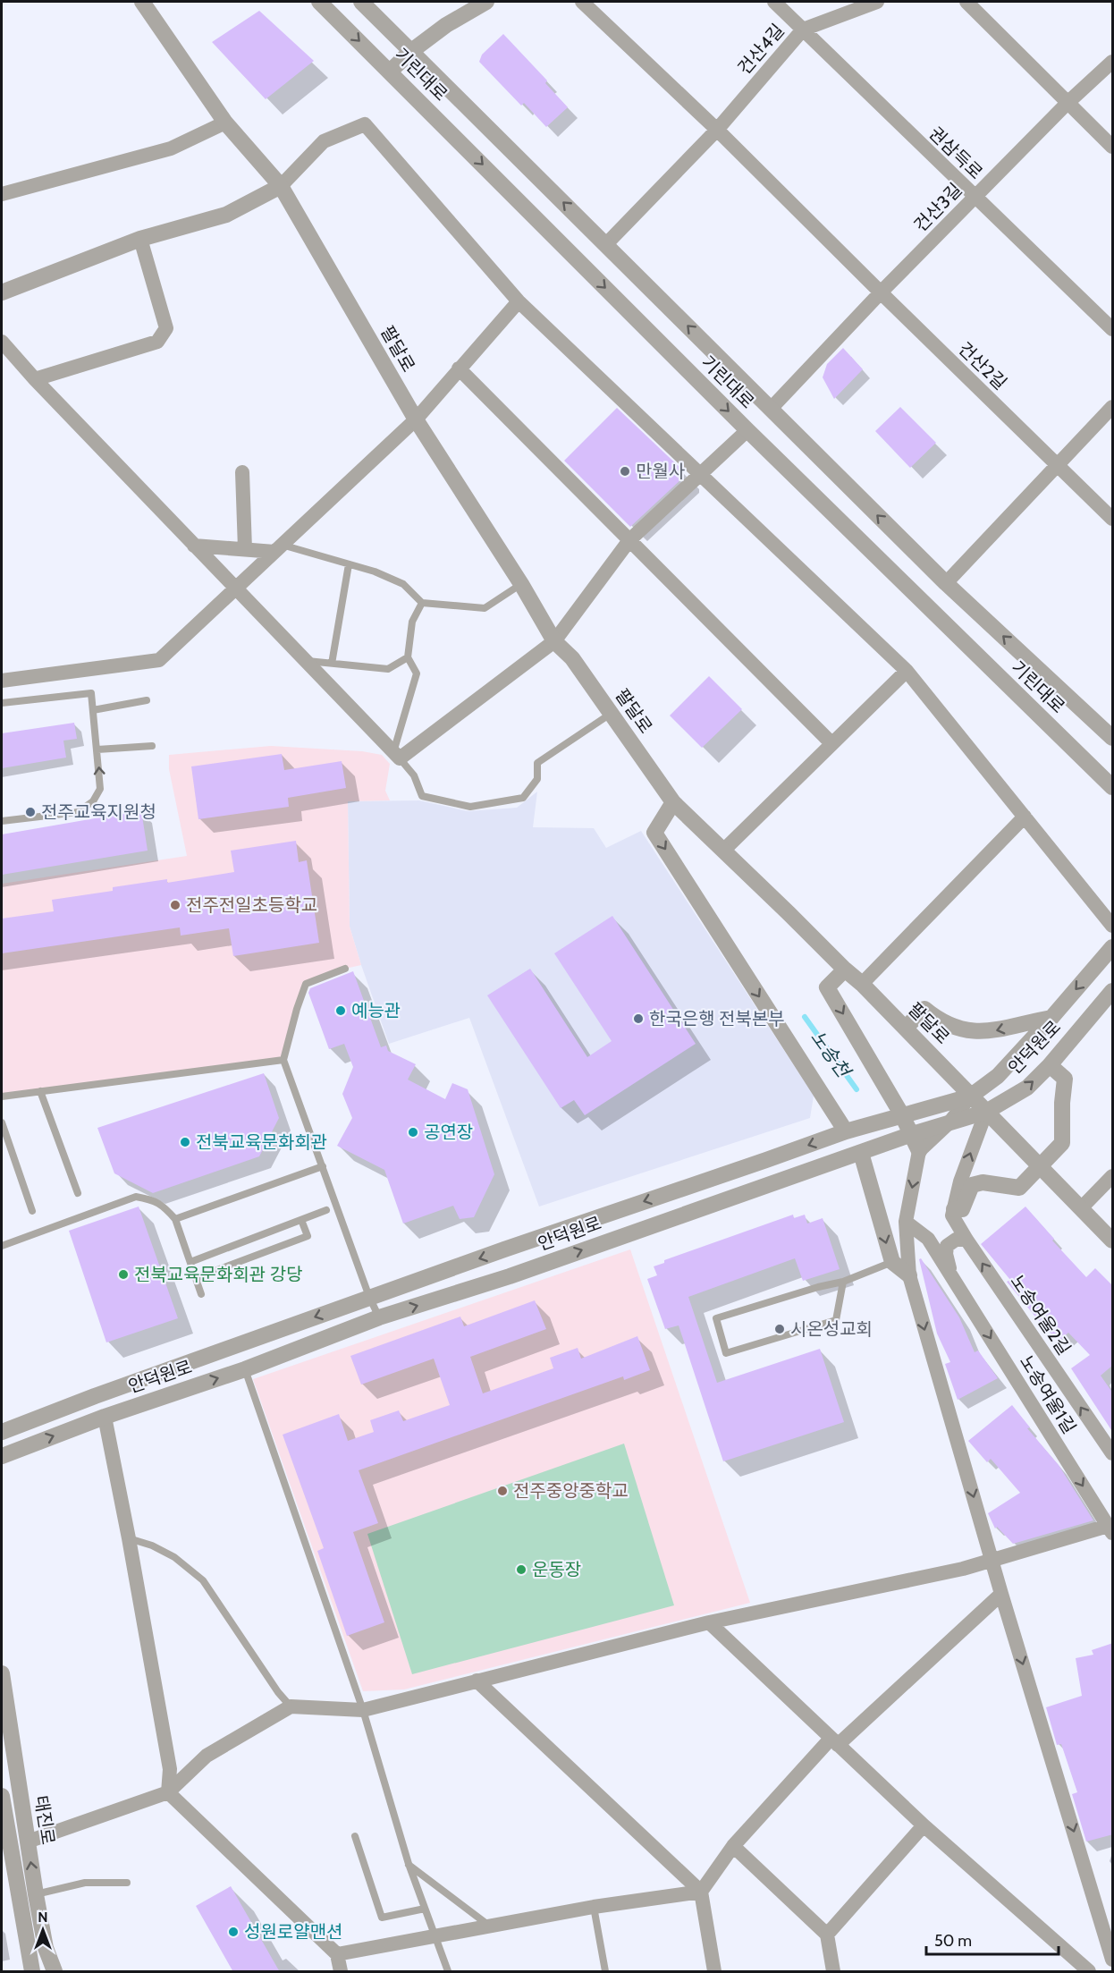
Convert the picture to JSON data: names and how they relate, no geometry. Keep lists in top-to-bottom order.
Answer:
{
  "streets": {
    "street": [
      "건산4길",
      "기린대로",
      "권삼득로",
      "건산3길",
      "팔달로",
      "건산2길",
      "안덕원로",
      "노송여울2길",
      "노송여울1길",
      "태진로"
    ]
  },
  "crossings": [
    ["건산4길", "기린대로"],
    ["건산4길", "권삼득로"],
    ["기린대로", "건산3길"],
    ["권삼득로", "건산3길"],
    ["건산3길", "건산2길"],
    ["팔달로", "안덕원로"]
  ],
  "water": ["노송천"],
  "places": [
    "만월사",
    "전주교육지원청",
    "전주전일초등학교",
    "예능관",
    "한국은행 전북본부",
    "공연장",
    "전북교육문화회관",
    "전북교육문화회관 강당",
    "시온성교회",
    "전주중앙중학교",
    "운동장",
    "성원로얄맨션"
  ],
  "scale_bar": "50 m",
  "north": "top"
}
